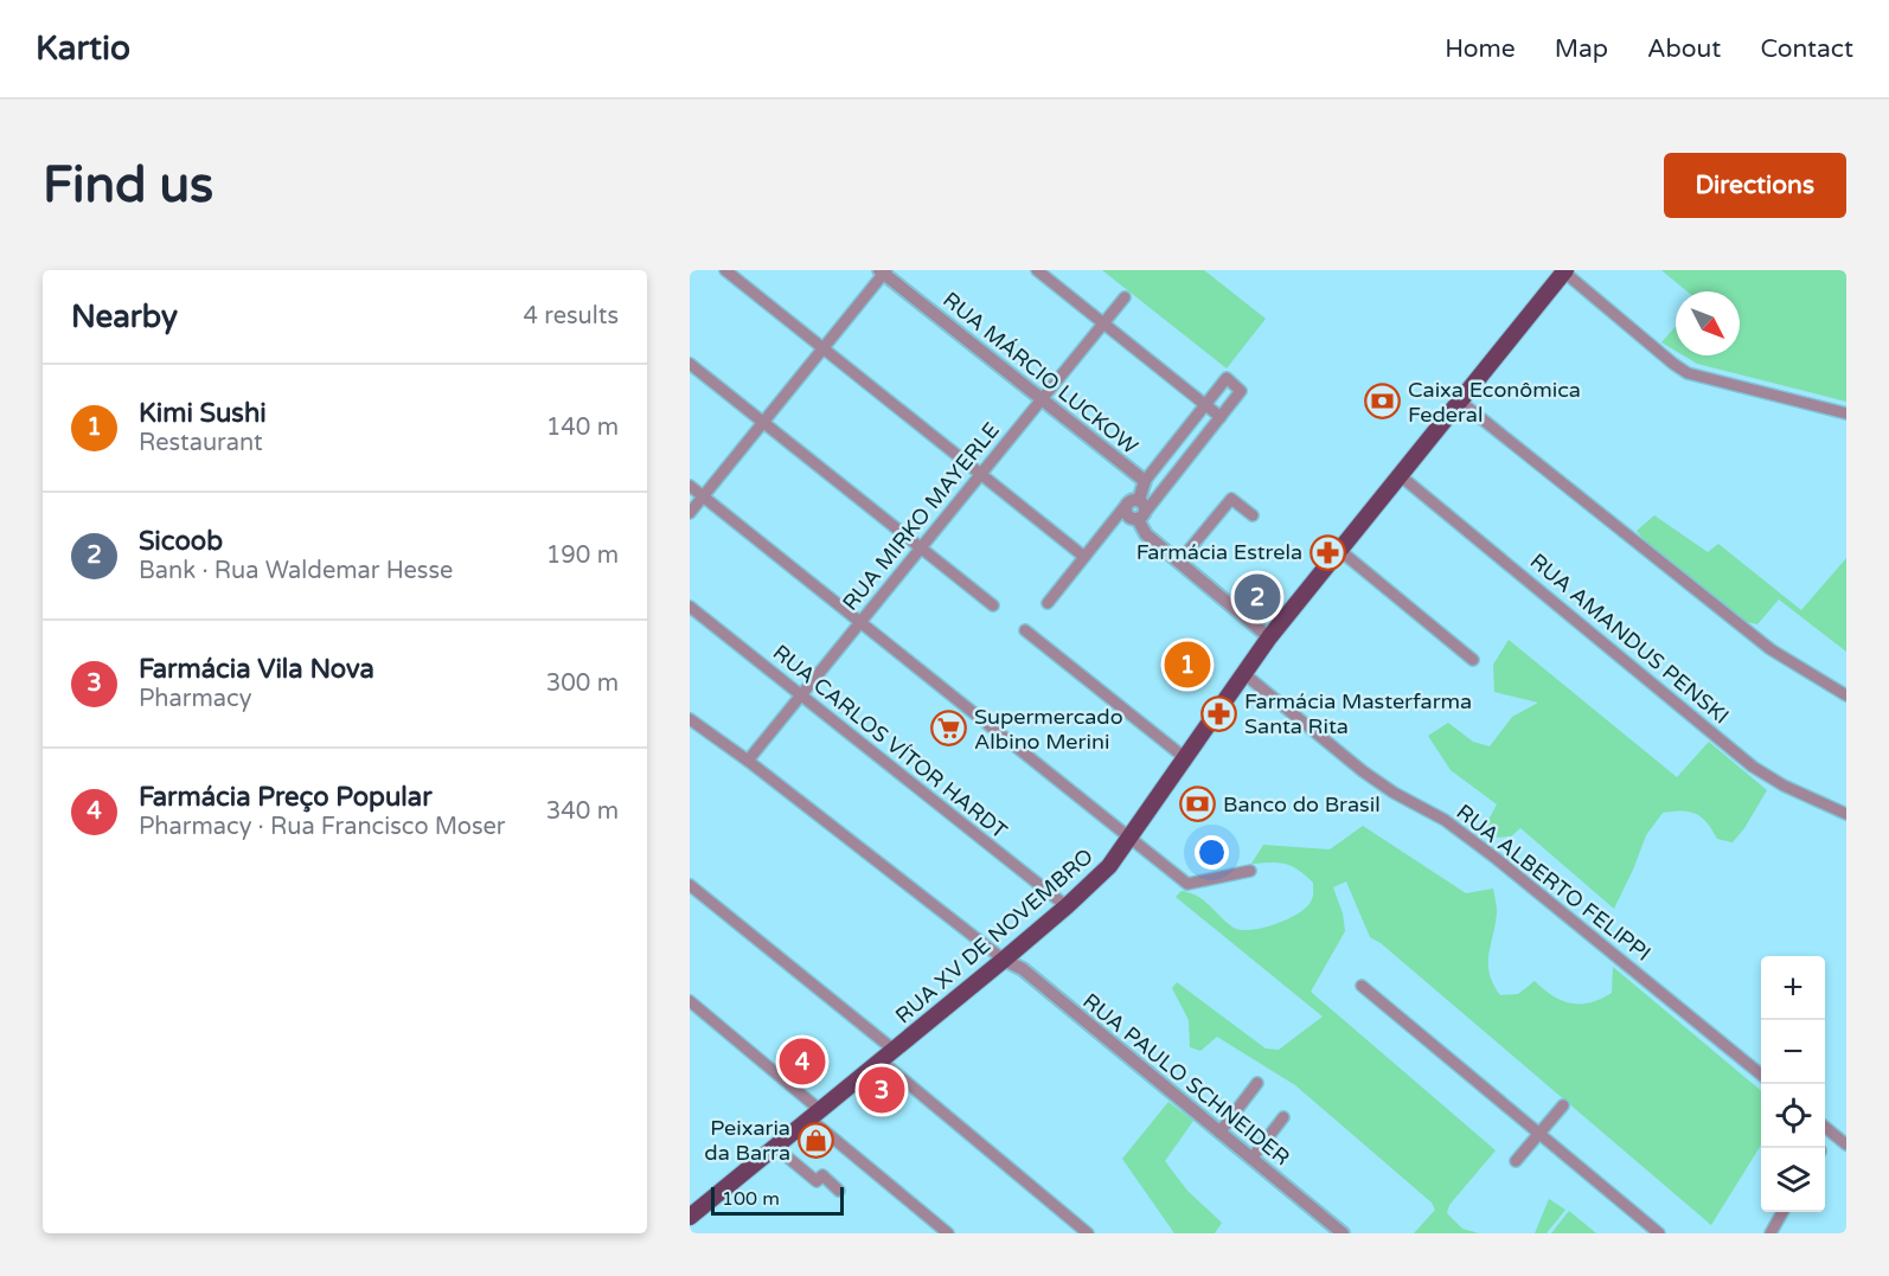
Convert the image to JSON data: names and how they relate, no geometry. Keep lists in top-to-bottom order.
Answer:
{
  "streets": {
    "main road": ["RUA XV DE NOVEMBRO"],
    "street": [
      "RUA MÁRCIO LUCKOW",
      "RUA MIRKO MAYERLE",
      "RUA AMANDUS PENSKI",
      "RUA CARLOS VÍTOR HARDT",
      "RUA ALBERTO FELIPPI",
      "RUA PAULO SCHNEIDER"
    ]
  },
  "crossings": [
    ["RUA MÁRCIO LUCKOW", "RUA MIRKO MAYERLE"],
    ["RUA MIRKO MAYERLE", "RUA CARLOS VÍTOR HARDT"],
    ["RUA AMANDUS PENSKI", "RUA XV DE NOVEMBRO"],
    ["RUA CARLOS VÍTOR HARDT", "RUA XV DE NOVEMBRO"],
    ["RUA ALBERTO FELIPPI", "RUA XV DE NOVEMBRO"],
    ["RUA XV DE NOVEMBRO", "RUA PAULO SCHNEIDER"]
  ],
  "places": {
    "bank": ["Caixa Econômica Federal", "Banco do Brasil"],
    "pharmacy": ["Farmácia Estrela", "Farmácia Masterfarma Santa Rita"],
    "supermarket": ["Supermercado Albino Merini"],
    "shop": ["Peixaria da Barra"]
  },
  "scale_bar": "100 m",
  "north": "bottom right",
  "page": {
    "header": "Kartio",
    "nav": [
      "Home",
      "Map",
      "About",
      "Contact"
    ],
    "buttons": "Directions",
    "title": "Find us",
    "heading": ["Nearby", "4 results"],
    "list": [
      {
        "mark": "1",
        "name": "Kimi Sushi",
        "note": "Restaurant",
        "value": "140 m"
      },
      {
        "mark": "2",
        "name": "Sicoob",
        "note": "Bank · Rua Waldemar Hesse",
        "value": "190 m"
      },
      {
        "mark": "3",
        "name": "Farmácia Vila Nova",
        "note": "Pharmacy",
        "value": "300 m"
      },
      {
        "mark": "4",
        "name": "Farmácia Preço Popular",
        "note": "Pharmacy · Rua Francisco Moser",
        "value": "340 m"
      }
    ],
    "pins": [
      "2",
      "1",
      "4",
      "3"
    ],
    "map_buttons": ["+", "−"],
    "scale": "100 m"
  }
}
